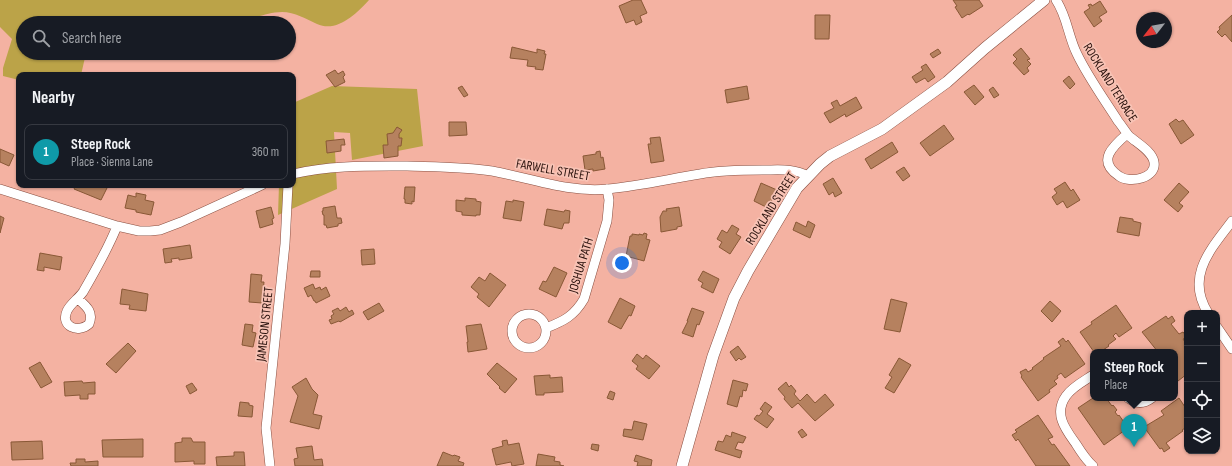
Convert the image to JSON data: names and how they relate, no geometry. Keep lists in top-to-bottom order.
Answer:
{
  "streets": {
    "street": [
      "ROCKLAND TERRACE",
      "FARWELL STREET",
      "ROCKLAND STREET",
      "JOSHUA PATH",
      "JAMESON STREET"
    ]
  },
  "crossings": [
    ["FARWELL STREET", "ROCKLAND STREET"],
    ["FARWELL STREET", "JOSHUA PATH"]
  ],
  "north": "bottom left",
  "page": {
    "search": "Search here",
    "heading": "Nearby",
    "list": [
      {
        "mark": "1",
        "name": "Steep Rock",
        "note": "Place · Sienna Lane",
        "value": "360 m"
      }
    ],
    "map_buttons": ["+", "−"],
    "popup": ["Steep Rock", "Place"],
    "pins": "1"
  }
}
